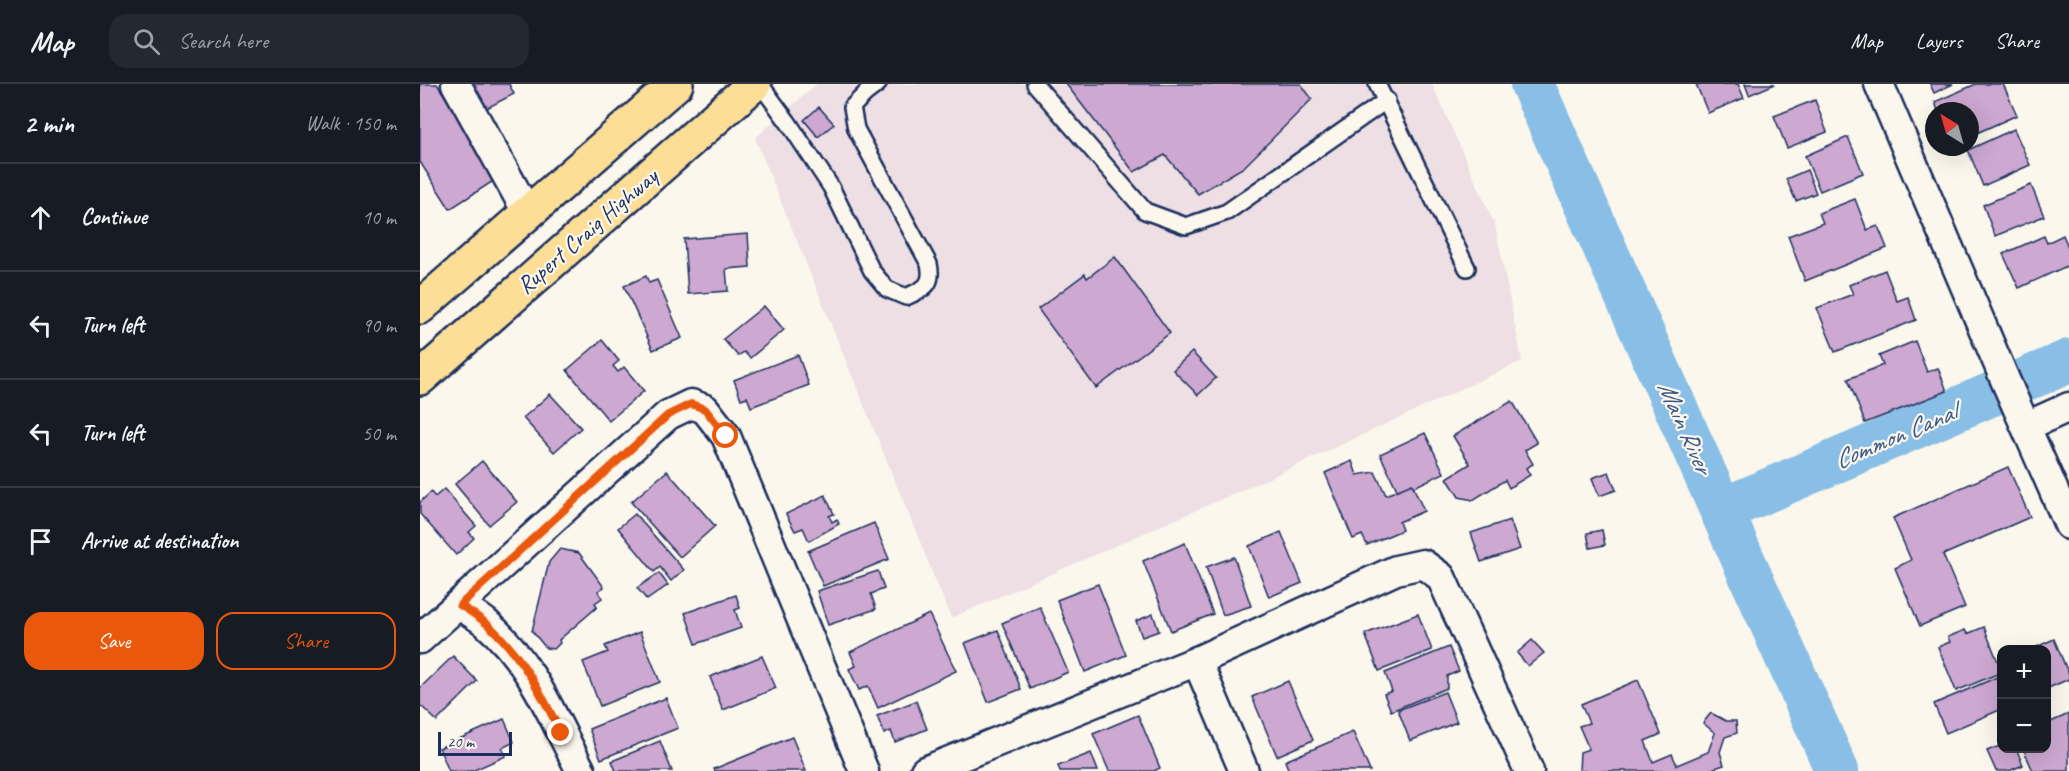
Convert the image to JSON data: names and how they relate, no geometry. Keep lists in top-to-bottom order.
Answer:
{
  "streets": {
    "main road": ["Rupert Craig Highway"]
  },
  "water": ["Main River", "Common Canal"],
  "scale_bar": "20 m",
  "north": "top left",
  "page": {
    "header": "Map",
    "search": "Search here",
    "nav": ["Map", "Layers", "Share"],
    "heading": ["2 min", "Walk · 150 m"],
    "list": [
      ["Continue", "10 m"],
      ["Turn left", "90 m"],
      ["Turn left", "50 m"],
      "Arrive at destination"
    ],
    "buttons": ["Save", "Share"],
    "map_buttons": ["+", "−"],
    "scale": "20 m"
  }
}
